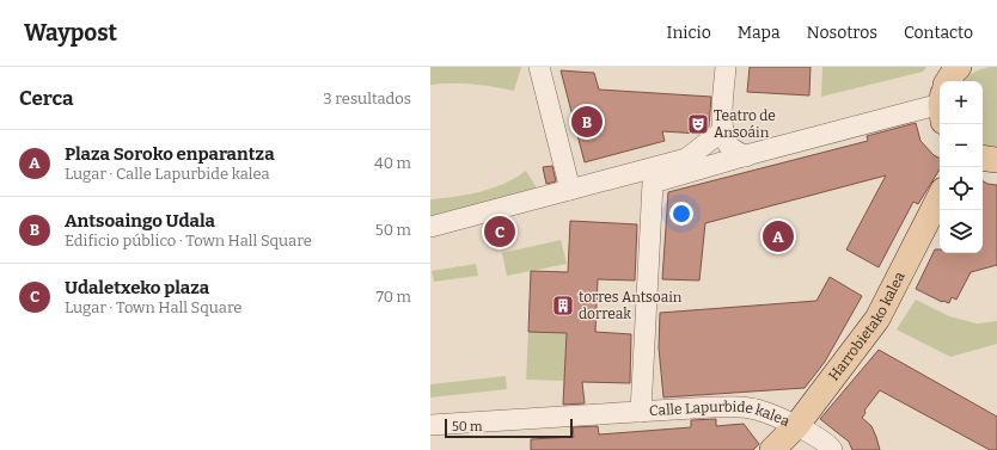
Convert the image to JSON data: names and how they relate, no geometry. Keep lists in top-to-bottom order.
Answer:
{
  "streets": {
    "main road": ["Harrobietako kalea"],
    "street": ["Calle Lapurbide kalea"]
  },
  "crossings": [
    ["Harrobietako kalea", "Calle Lapurbide kalea"]
  ],
  "places": {
    "theatre": ["Teatro de Ansoáin"],
    "building": ["torres Antsoain dorreak"]
  },
  "scale_bar": "50 m",
  "page": {
    "header": "Waypost",
    "nav": [
      "Inicio",
      "Mapa",
      "Nosotros",
      "Contacto"
    ],
    "heading": ["Cerca", "3 resultados"],
    "map_buttons": ["+", "−"],
    "pins": ["B", "C", "A"],
    "list": [
      {
        "mark": "A",
        "name": "Plaza Soroko enparantza",
        "note": "Lugar · Calle Lapurbide kalea",
        "value": "40 m"
      },
      {
        "mark": "B",
        "name": "Antsoaingo Udala",
        "note": "Edificio público · Town Hall Square",
        "value": "50 m"
      },
      {
        "mark": "C",
        "name": "Udaletxeko plaza",
        "note": "Lugar · Town Hall Square",
        "value": "70 m"
      }
    ],
    "scale": "50 m"
  }
}
